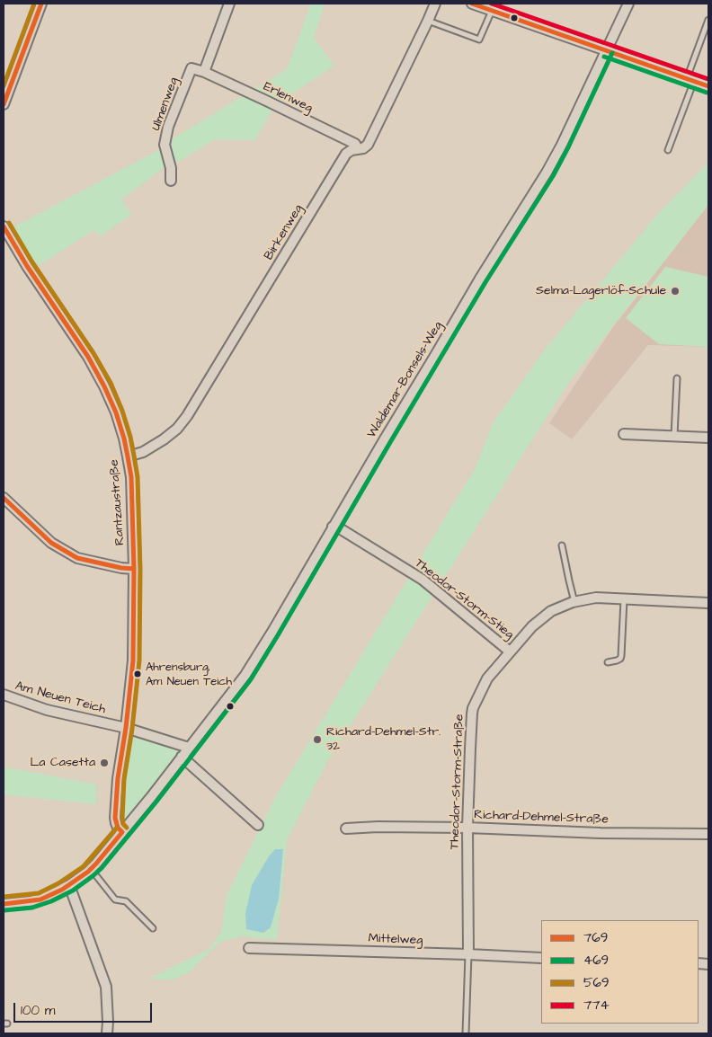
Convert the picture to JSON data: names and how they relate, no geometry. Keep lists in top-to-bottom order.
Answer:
{
  "streets": {
    "street": [
      "Erlenweg",
      "Ulmenweg",
      "Birkenweg",
      "Waldemar-Bonsels-Weg",
      "Rantzaustraße",
      "Theodor-Storm-Stieg",
      "Am Neuen Teich",
      "Theodor-Storm-Straße",
      "Richard-Dehmel-Straße",
      "Mittelweg"
    ]
  },
  "crossings": [
    ["Erlenweg", "Ulmenweg"],
    ["Erlenweg", "Birkenweg"],
    ["Birkenweg", "Rantzaustraße"],
    ["Waldemar-Bonsels-Weg", "Rantzaustraße"],
    ["Waldemar-Bonsels-Weg", "Theodor-Storm-Stieg"],
    ["Waldemar-Bonsels-Weg", "Am Neuen Teich"],
    ["Rantzaustraße", "Am Neuen Teich"],
    ["Theodor-Storm-Stieg", "Theodor-Storm-Straße"],
    ["Theodor-Storm-Straße", "Richard-Dehmel-Straße"],
    ["Theodor-Storm-Straße", "Mittelweg"]
  ],
  "places": [
    "Selma-Lagerlöf-Schule",
    "Ahrensburg, Am Neuen Teich",
    "Richard-Dehmel-Str. 32",
    "La Casetta"
  ],
  "lines": [
    "transit line 769",
    "transit line 569",
    "transit line 774",
    "transit line 469"
  ],
  "legend": [
    "769",
    "469",
    "569",
    "774"
  ],
  "scale_bar": "100 m"
}
